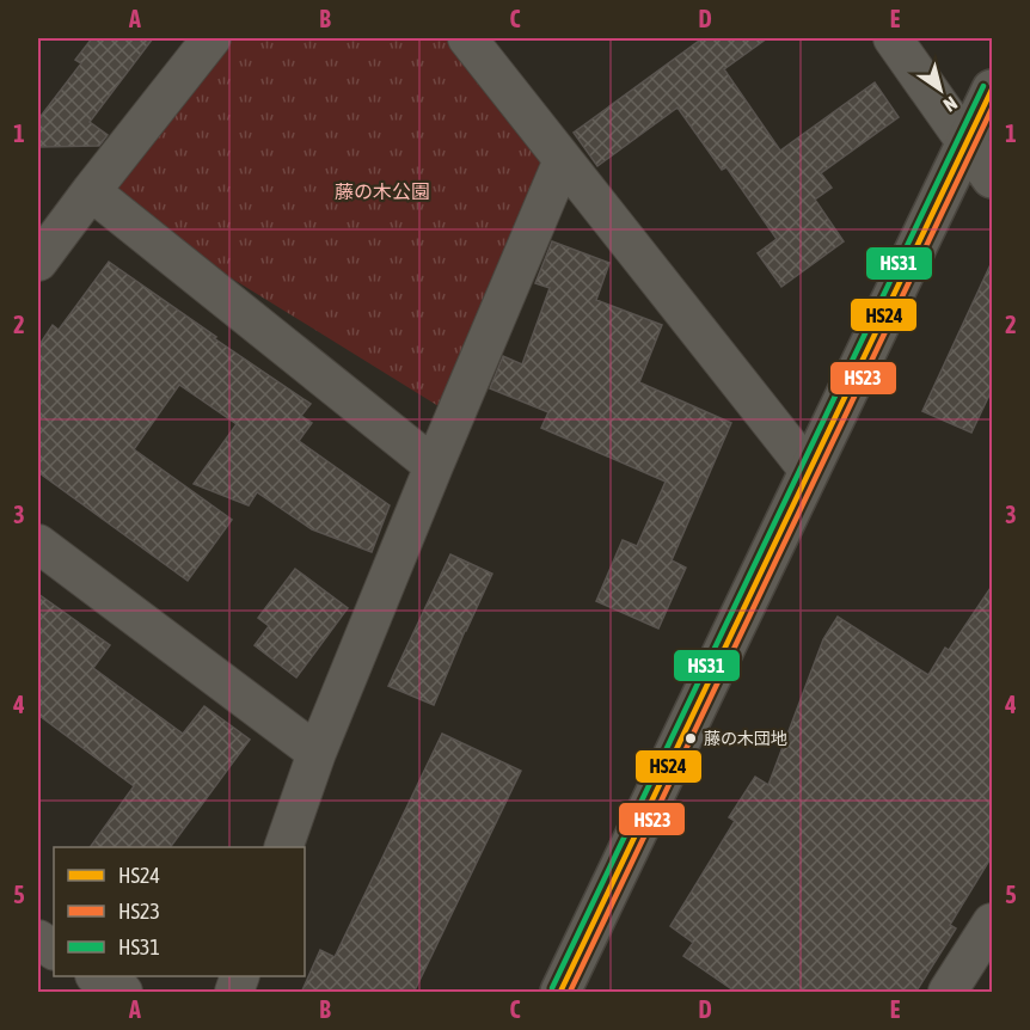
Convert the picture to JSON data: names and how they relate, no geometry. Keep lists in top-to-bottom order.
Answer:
{
  "parks": ["藤の木公園"],
  "places": ["藤の木団地"],
  "lines": ["transit line HS31", "transit line HS24", "transit line HS23"],
  "legend": ["HS24", "HS23", "HS31"],
  "north": "bottom right",
  "grid": {
    "columns": [
      "A",
      "B",
      "C",
      "D",
      "E"
    ],
    "rows": [
      "1",
      "2",
      "3",
      "4",
      "5"
    ]
  }
}
